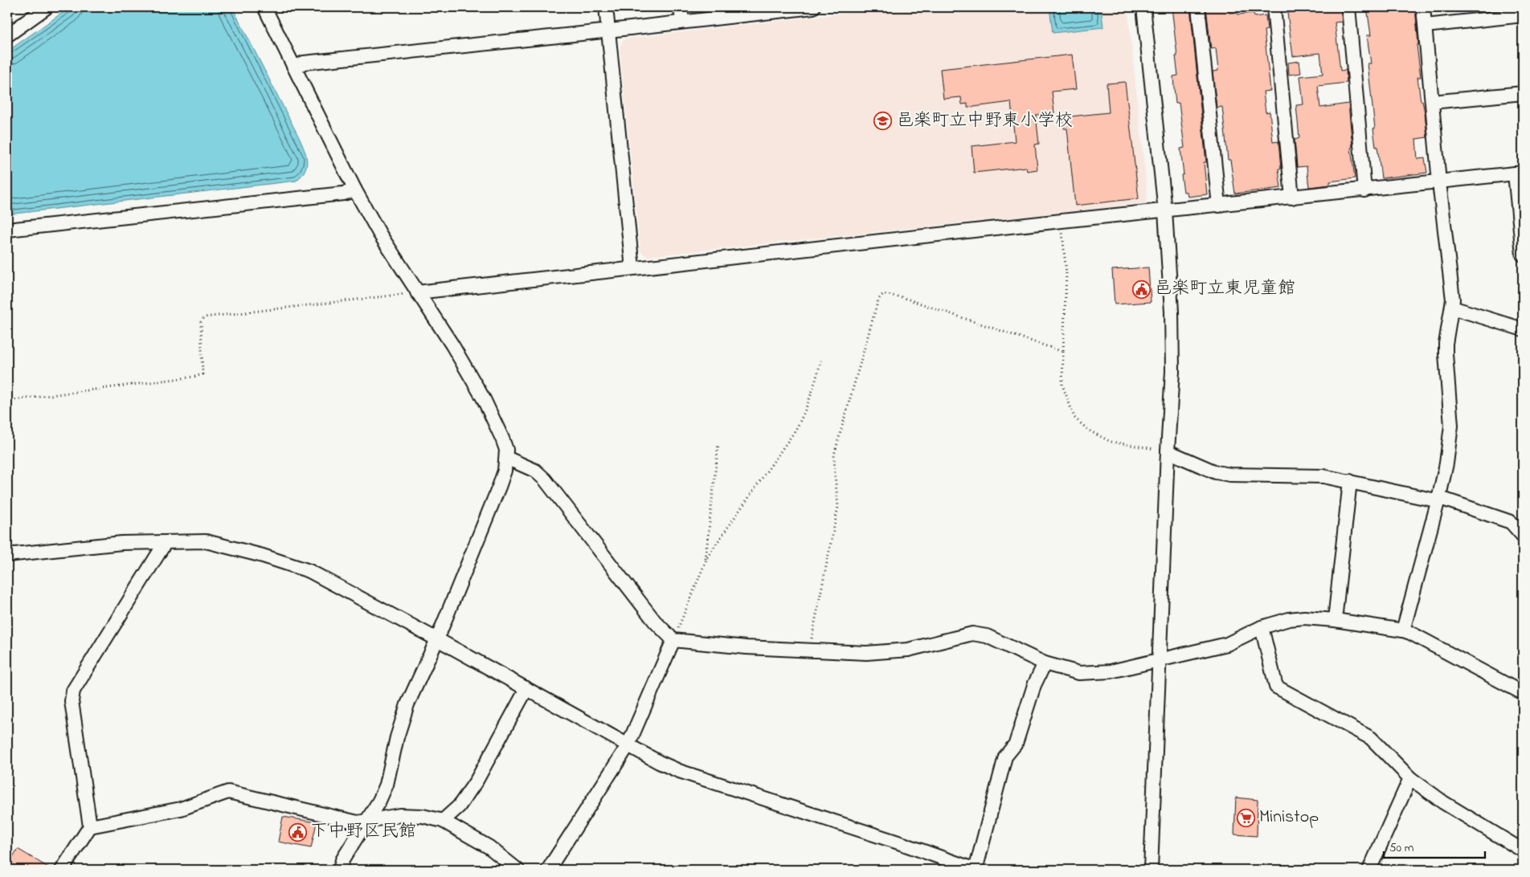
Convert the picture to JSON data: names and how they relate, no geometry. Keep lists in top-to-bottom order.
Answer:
{
  "places": {
    "school or university": ["邑楽町立中野東小学校"],
    "public building": ["邑楽町立東児童館", "下中野区民館"],
    "supermarket": ["Ministop"]
  },
  "scale_bar": "50 m"
}
